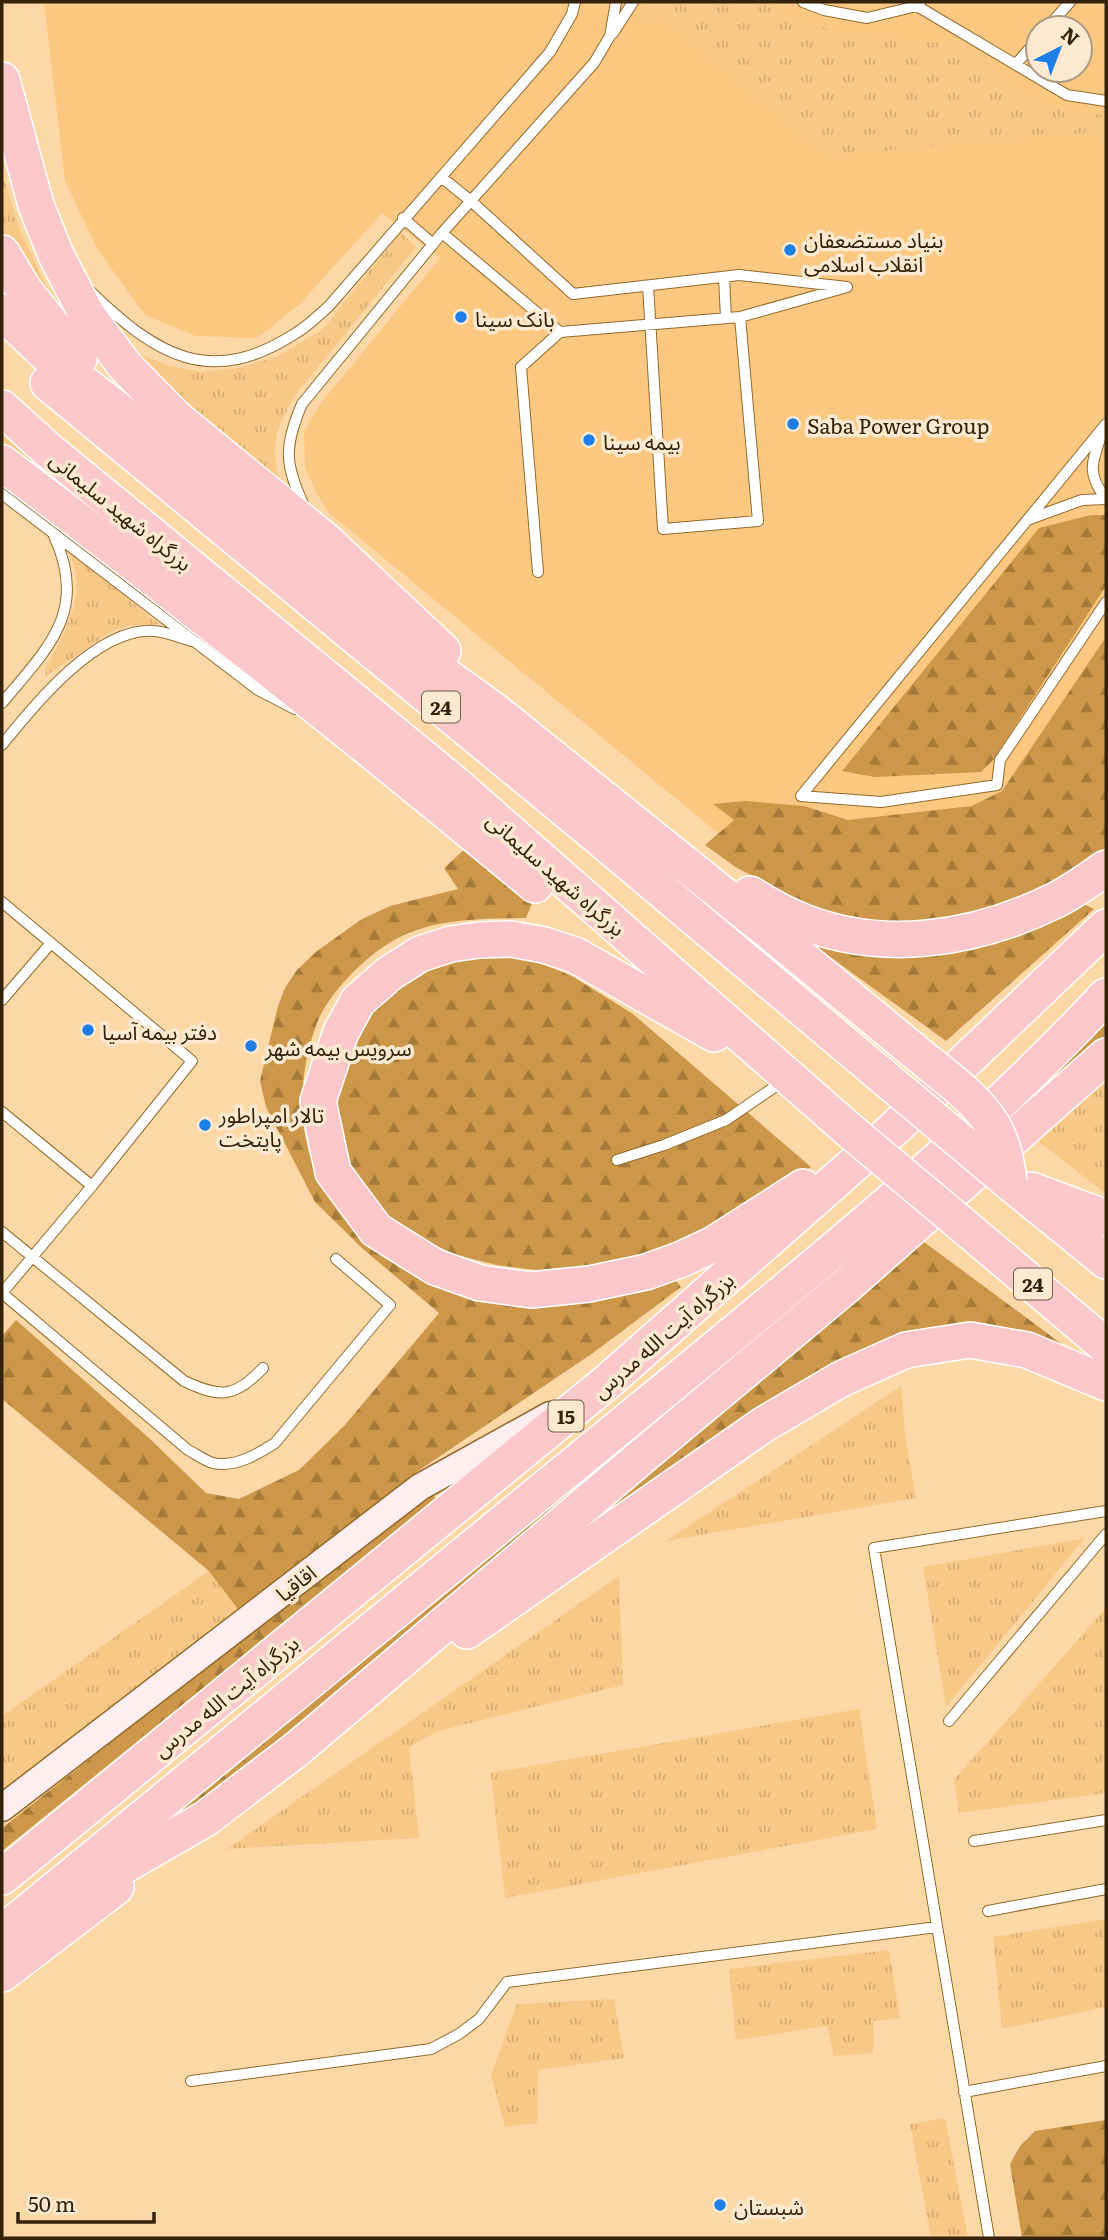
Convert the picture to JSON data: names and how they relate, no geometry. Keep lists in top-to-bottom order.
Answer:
{
  "streets": {
    "highway": [
      "بزرگراه شهید سلیمانی",
      "24",
      "بزرگراه آیت الله مدرس",
      "15"
    ],
    "main road": ["اقاقیا"]
  },
  "crossings": [
    ["بزرگراه آیت الله مدرس", "اقاقیا"]
  ],
  "places": [
    "بنیاد مستضعفان انقلاب اسلامی",
    "بانک سینا",
    "Saba Power Group",
    "بیمه سینا",
    "دفتر بیمه آسیا",
    "سرویس بیمه شهر",
    "تالار امپراطور پایتخت",
    "شبستان"
  ],
  "scale_bar": "50 m",
  "north": "top right"
}
